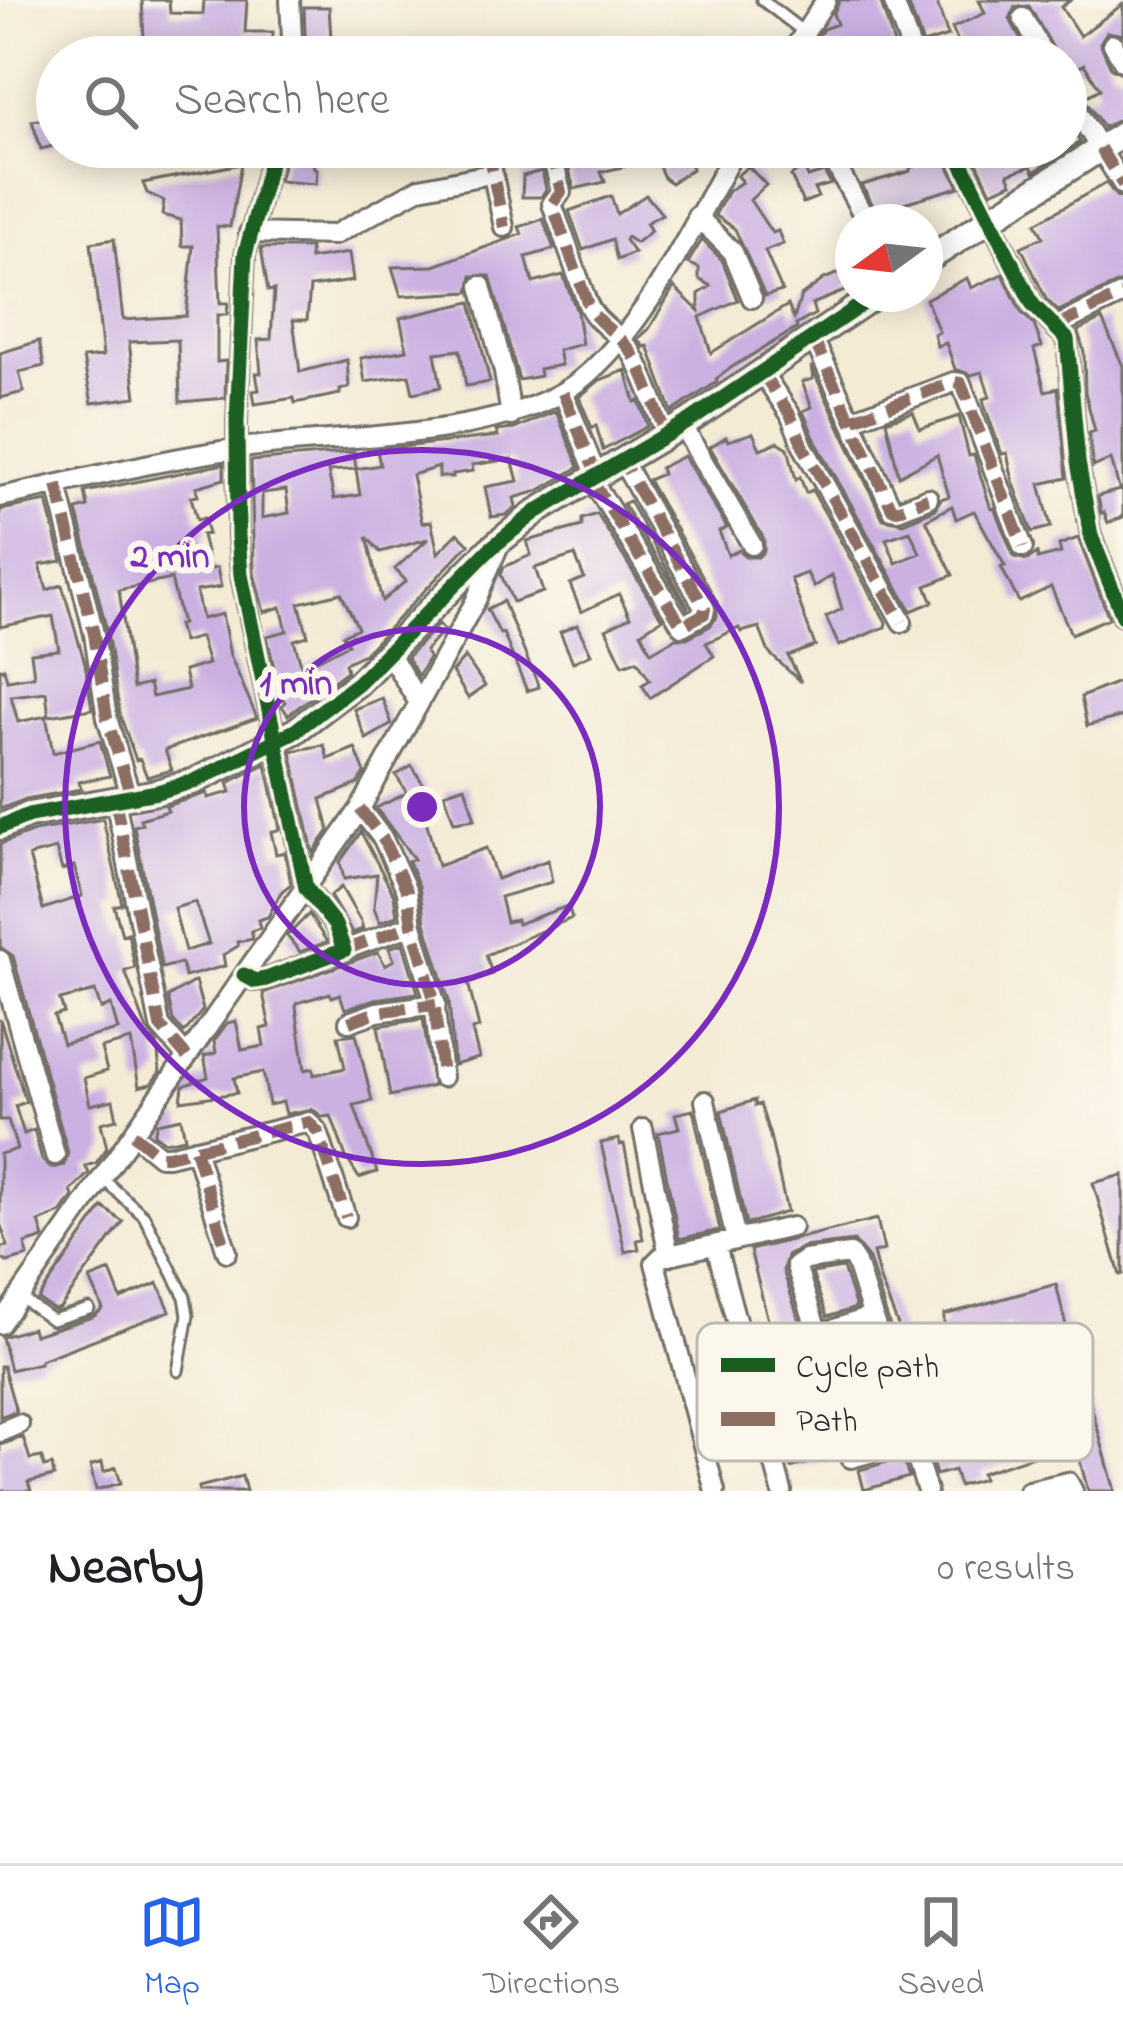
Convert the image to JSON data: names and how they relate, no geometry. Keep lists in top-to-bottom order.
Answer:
{
  "legend": ["Cycle path", "Path"],
  "north": "left",
  "page": {
    "search": "Search here",
    "heading": ["Nearby", "0 results"],
    "nav": ["Map", "Directions", "Saved"]
  },
  "rings": ["2 min", "1 min"]
}
